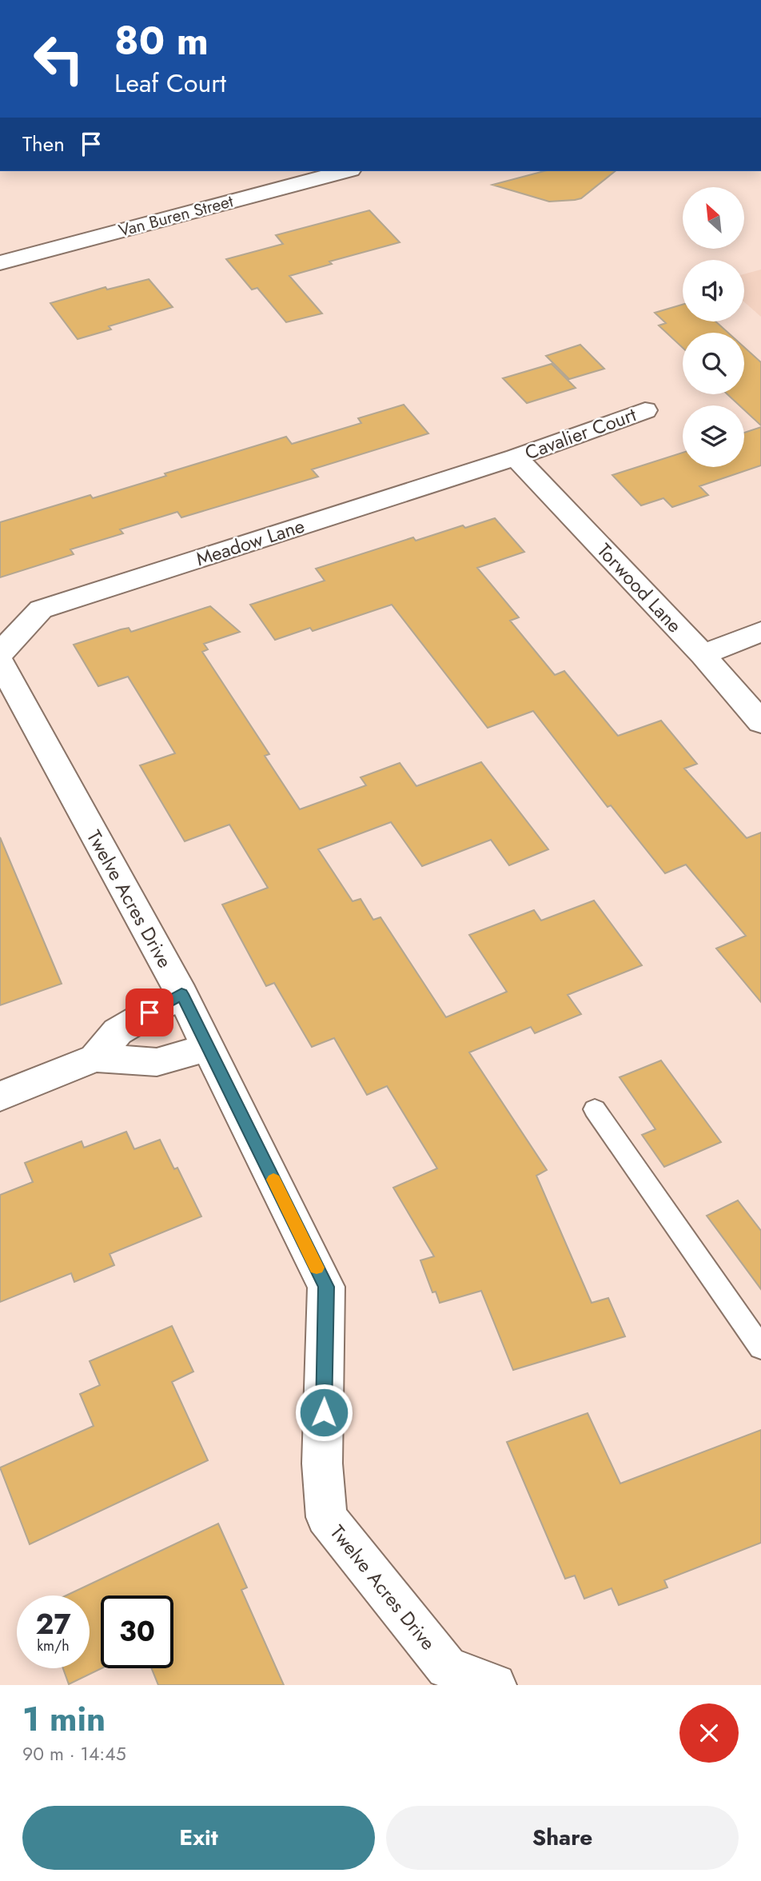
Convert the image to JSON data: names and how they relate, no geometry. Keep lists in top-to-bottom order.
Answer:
{
  "streets": {
    "street": [
      "Van Buren Street",
      "Cavalier Court",
      "Meadow Lane",
      "Torwood Lane",
      "Twelve Acres Drive"
    ]
  },
  "crossings": [
    ["Cavalier Court", "Meadow Lane"],
    ["Cavalier Court", "Torwood Lane"],
    ["Meadow Lane", "Torwood Lane"]
  ],
  "north": "top left",
  "page": {
    "turn": ["80 m", "Leaf Court"],
    "then": "Then",
    "speed": "27 km/h",
    "limit": "30",
    "heading": ["1 min", "90 m · 14:45"],
    "buttons": ["Exit", "Share"]
  }
}
